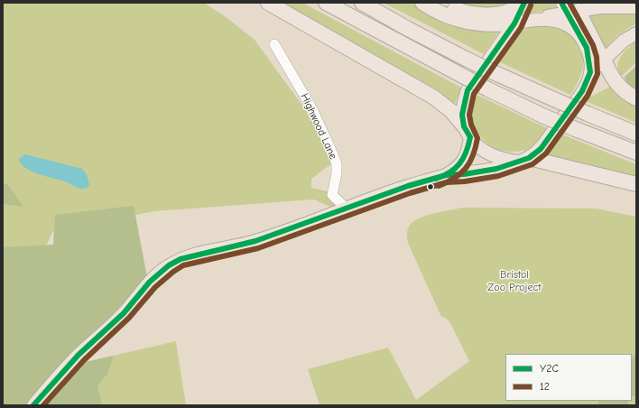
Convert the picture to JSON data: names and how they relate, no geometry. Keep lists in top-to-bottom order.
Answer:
{
  "streets": {
    "street": ["Highwood Lane"]
  },
  "parks": ["Bristol Zoo Project"],
  "lines": ["transit line Y2C", "transit line 12"],
  "legend": ["Y2C", "12"]
}
